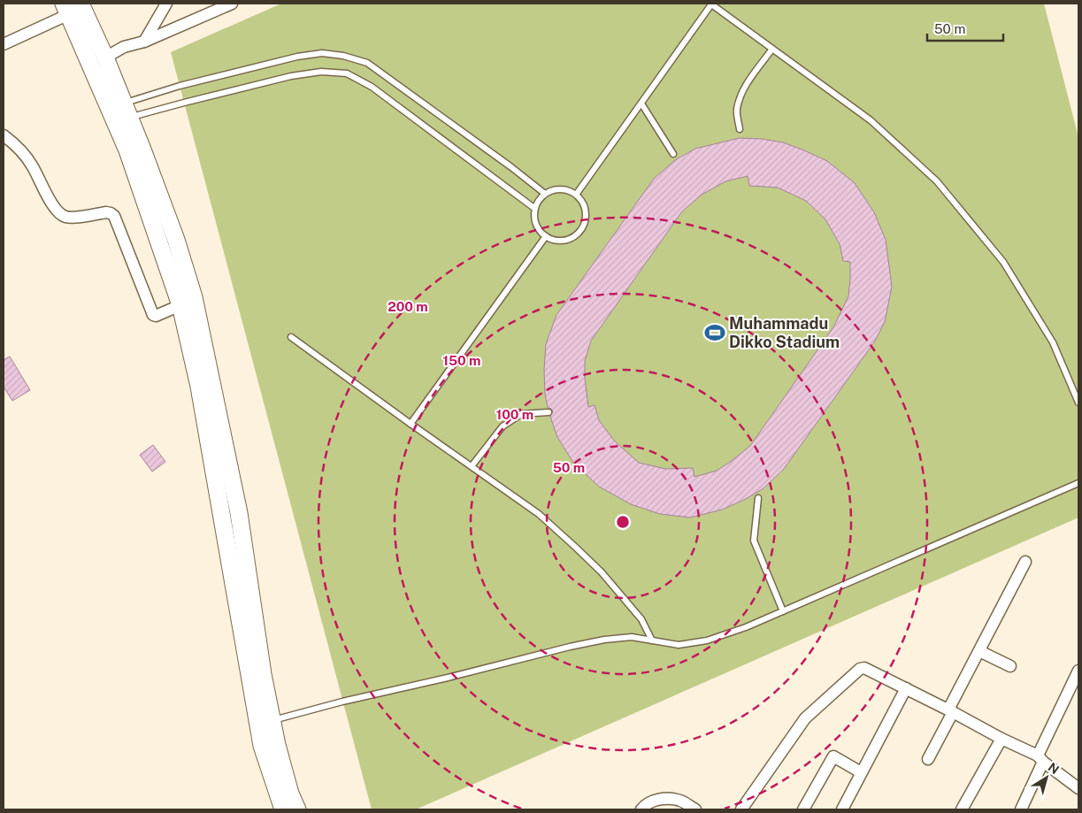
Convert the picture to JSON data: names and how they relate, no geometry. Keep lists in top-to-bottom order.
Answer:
{
  "places": {
    "sports": ["Muhammadu Dikko Stadium"]
  },
  "scale_bar": "50 m",
  "north": "top right",
  "rings": [
    "200 m",
    "150 m",
    "100 m",
    "50 m"
  ]
}
